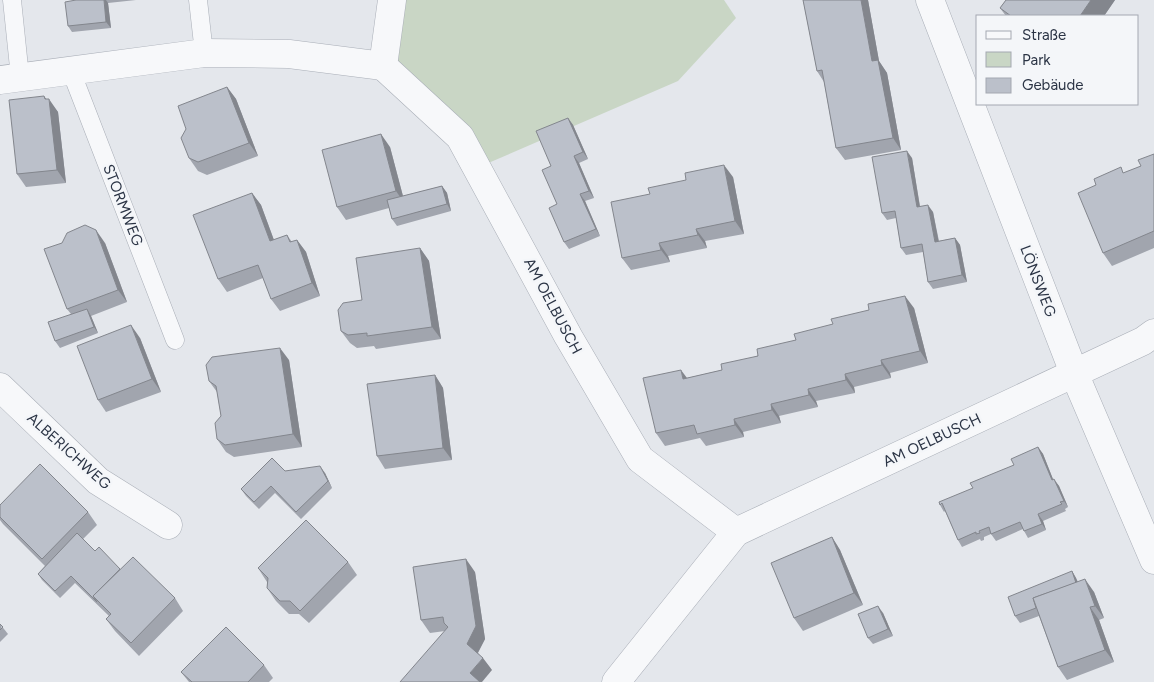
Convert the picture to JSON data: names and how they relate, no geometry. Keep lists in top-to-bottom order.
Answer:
{
  "streets": {
    "street": ["LÖNSWEG", "AM OELBUSCH", "ALBERICHWEG"],
    "lane": ["STORMWEG"]
  },
  "crossings": [
    ["LÖNSWEG", "AM OELBUSCH"]
  ],
  "legend": ["Straße", "Park", "Gebäude"]
}
